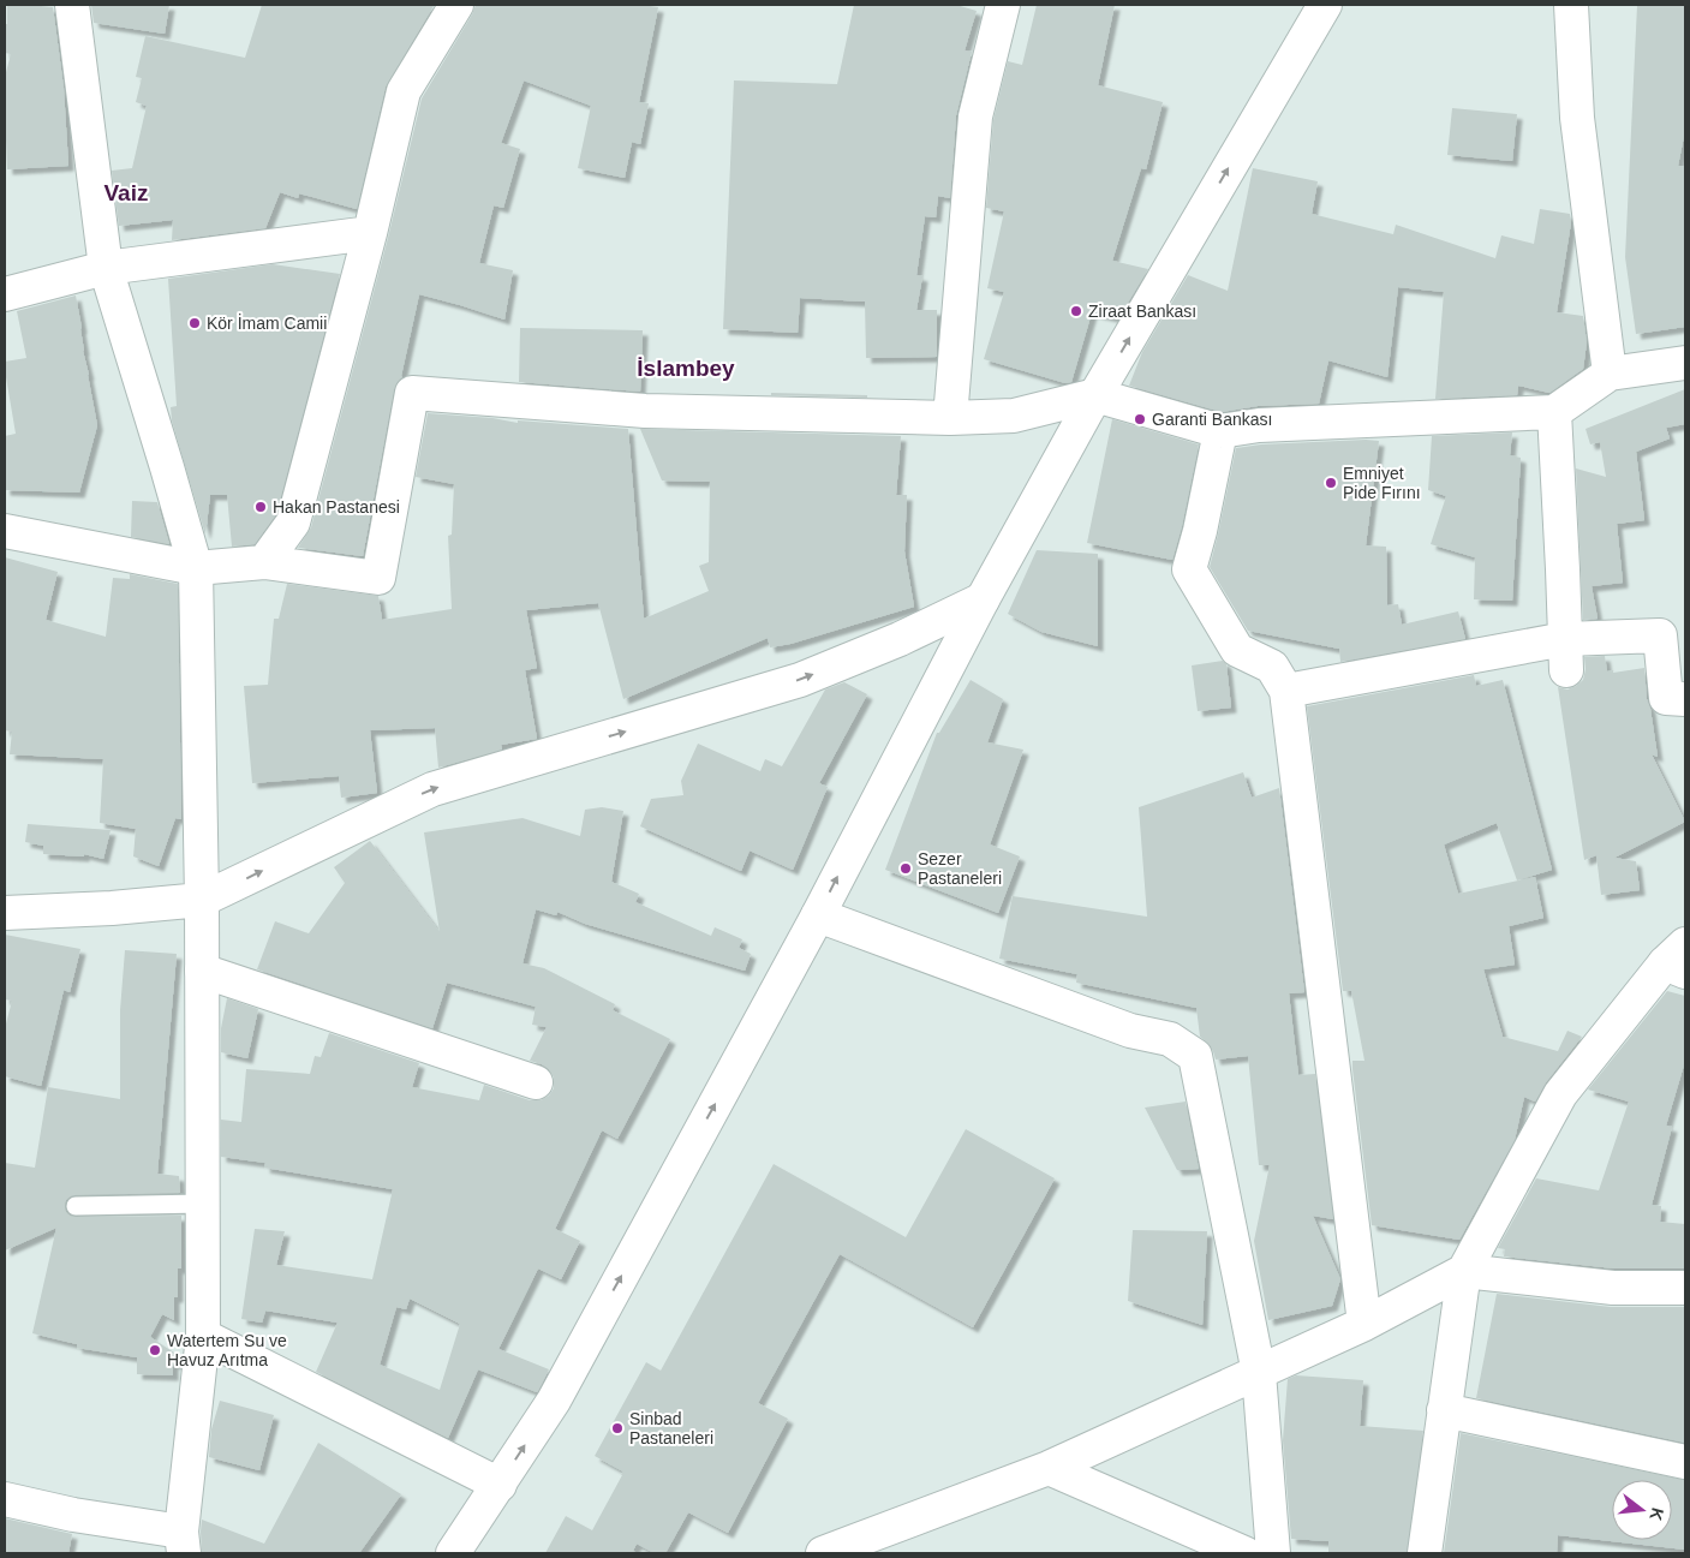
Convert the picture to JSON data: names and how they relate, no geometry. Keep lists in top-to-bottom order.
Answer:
{
  "districts": ["Vaiz", "İslambey"],
  "places": [
    "Ziraat Bankası",
    "Kör İmam Camii",
    "Garanti Bankası",
    "Emniyet Pide Fırını",
    "Hakan Pastanesi",
    "Sezer Pastaneleri",
    "Watertem Su ve Havuz Arıtma",
    "Sinbad Pastaneleri"
  ],
  "north": "right"
}
